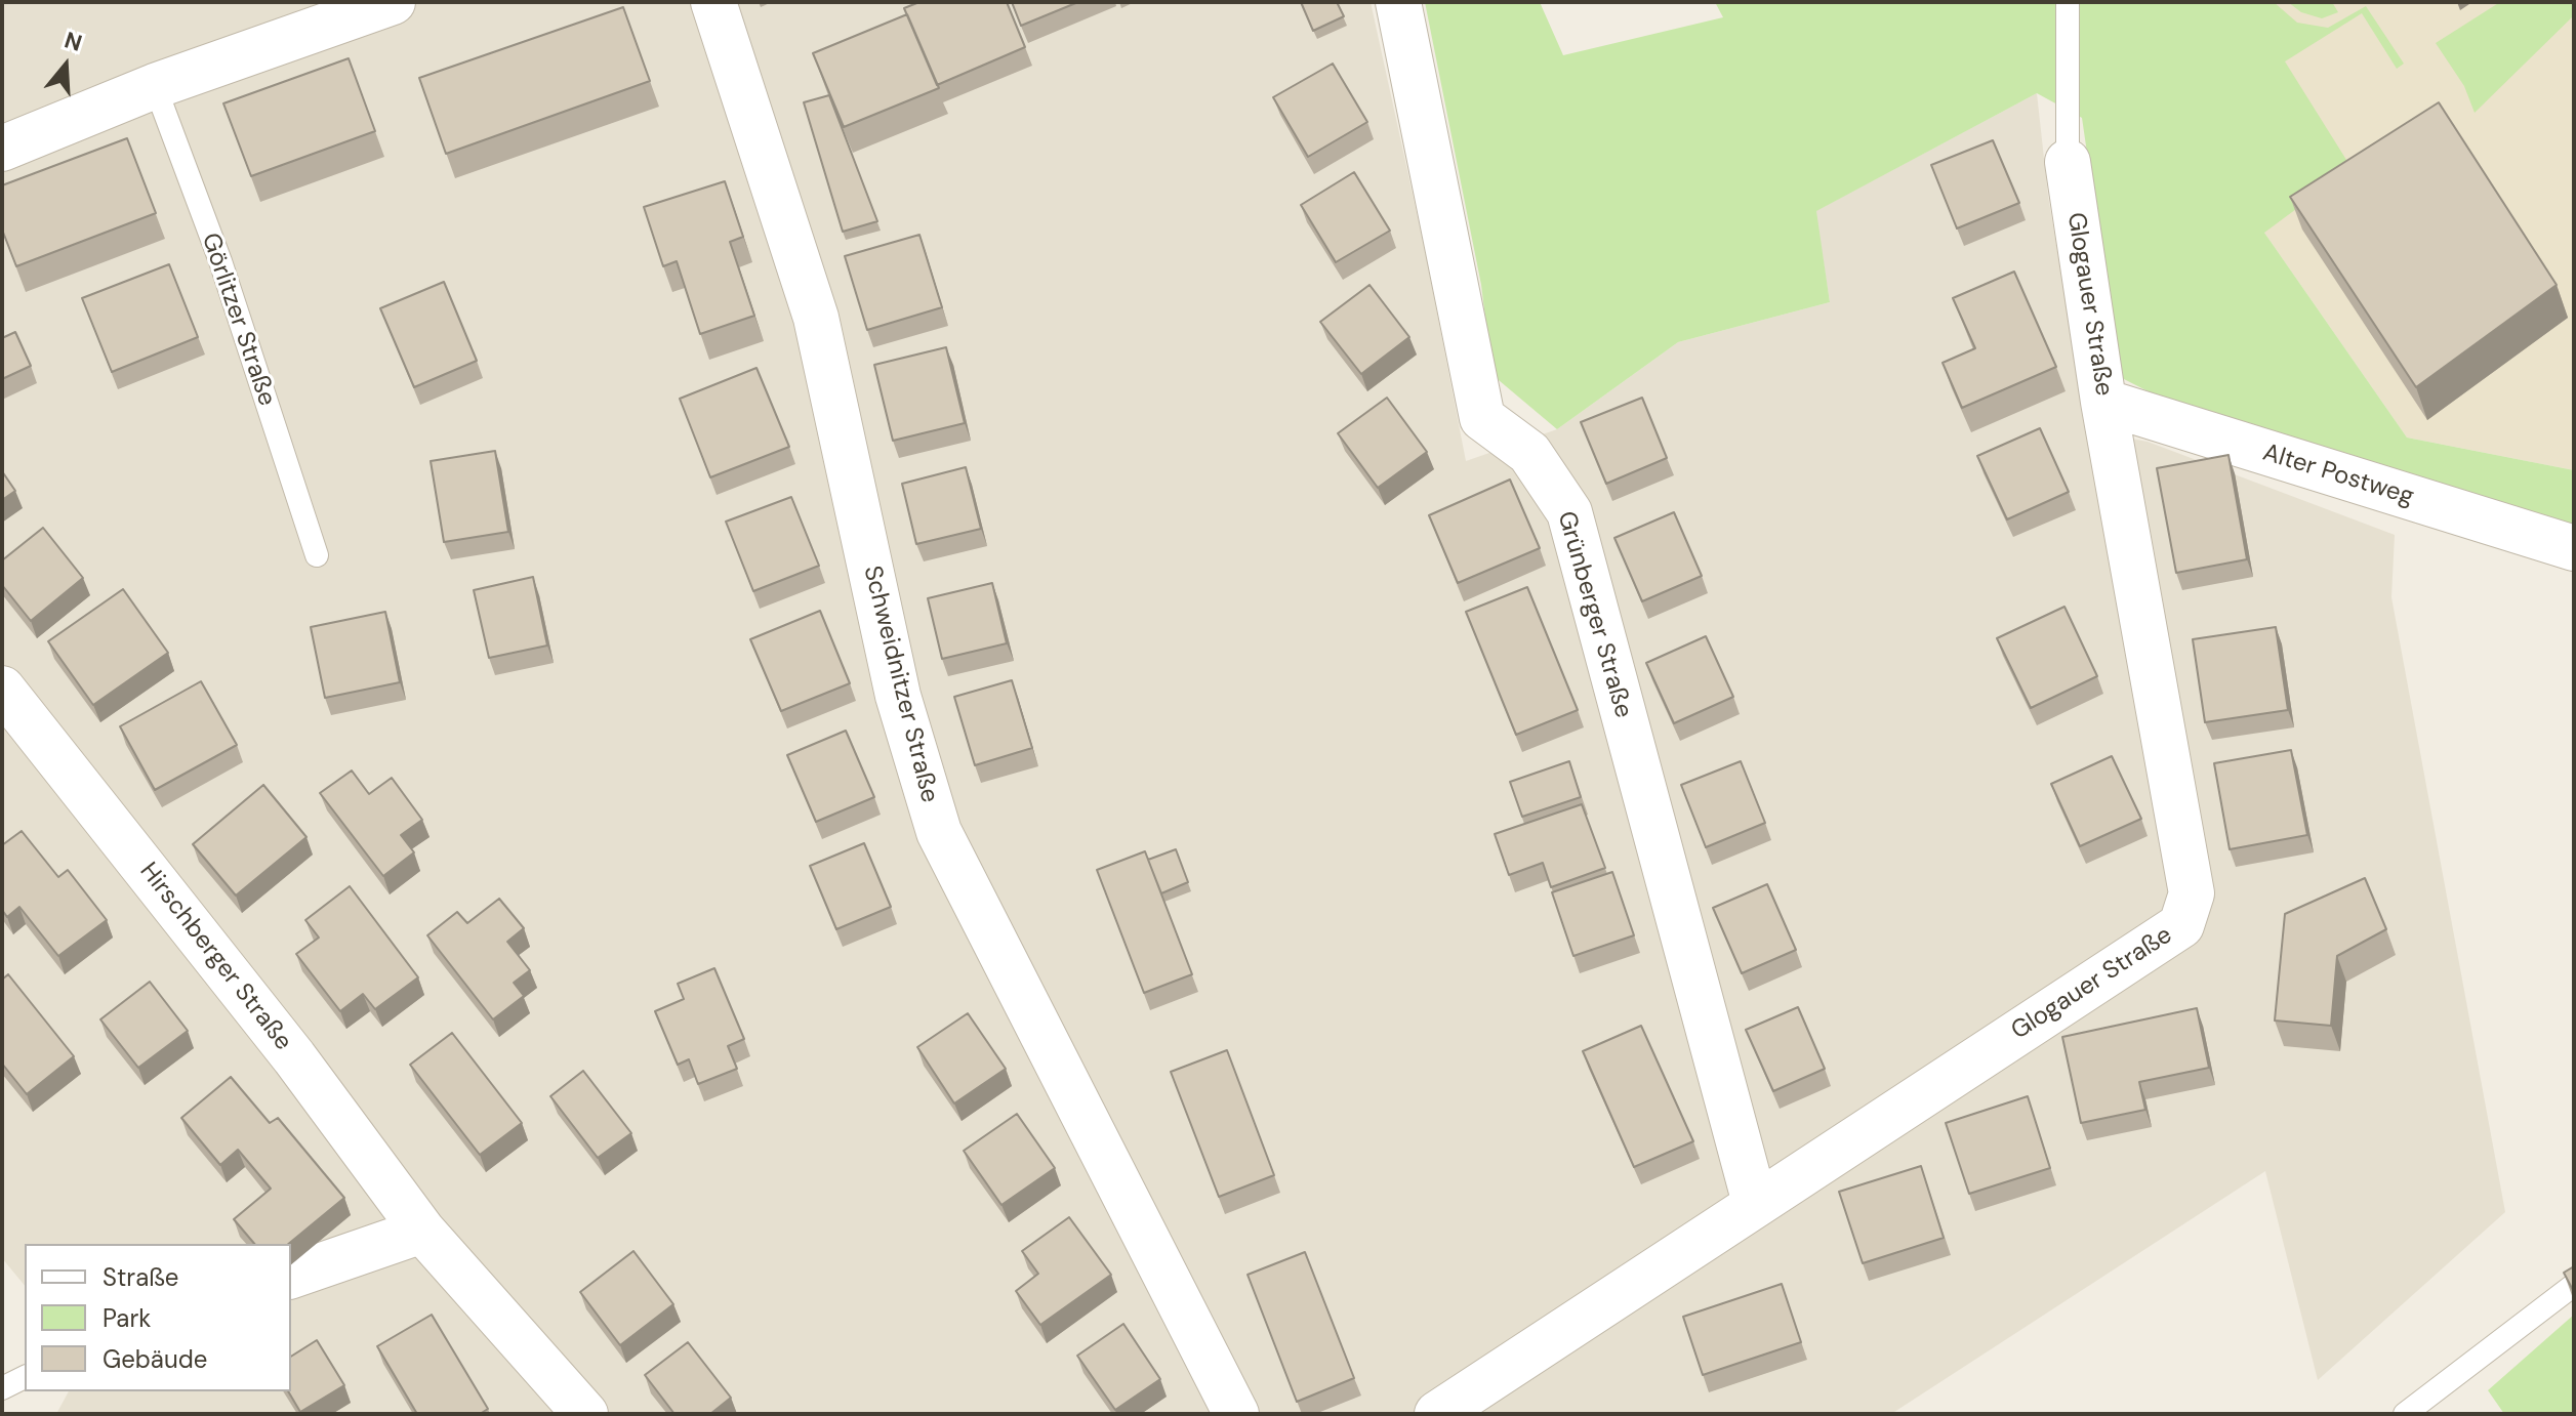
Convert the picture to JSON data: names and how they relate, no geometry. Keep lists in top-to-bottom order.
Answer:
{
  "streets": {
    "street": [
      "Glogauer Straße",
      "Alter Postweg",
      "Grünberger Straße",
      "Schweidnitzer Straße",
      "Hirschberger Straße"
    ],
    "lane": ["Görlitzer Straße"]
  },
  "crossings": [
    ["Glogauer Straße", "Alter Postweg"],
    ["Glogauer Straße", "Grünberger Straße"]
  ],
  "legend": ["Straße", "Park", "Gebäude"],
  "north": "top"
}
